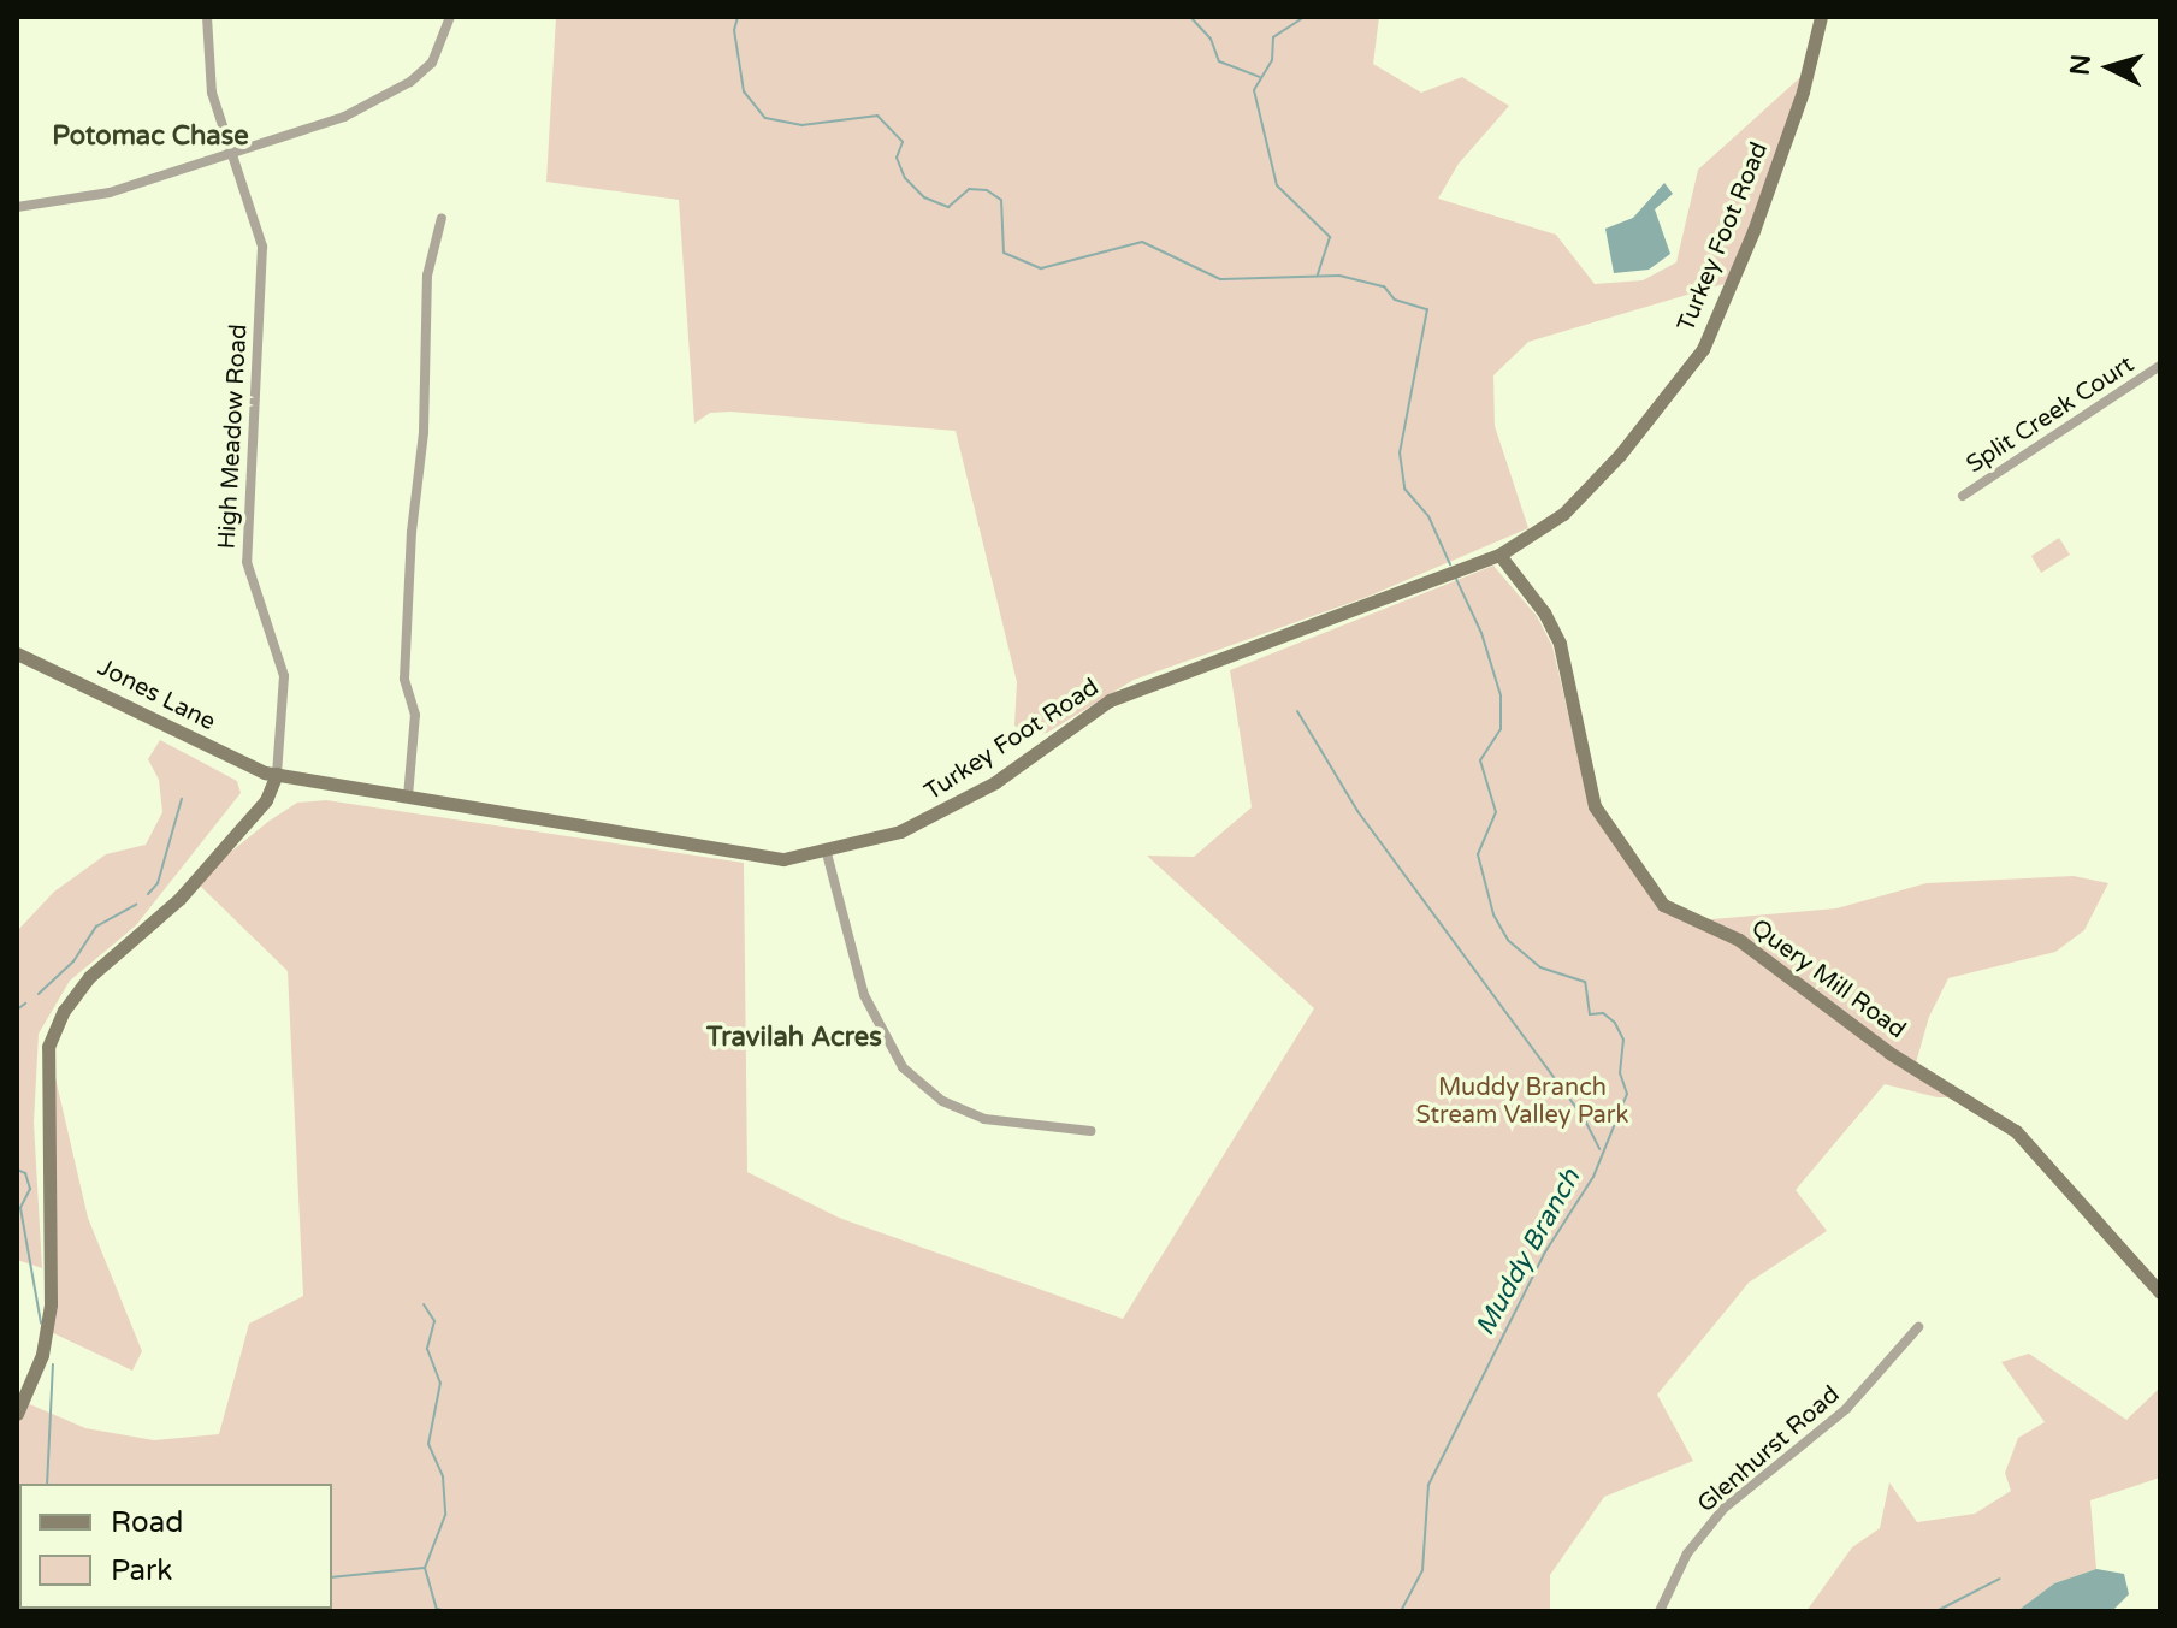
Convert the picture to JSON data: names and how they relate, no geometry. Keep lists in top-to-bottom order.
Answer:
{
  "streets": {
    "street": [
      "Turkey Foot Road",
      "Split Creek Court",
      "High Meadow Road",
      "Jones Lane",
      "Query Mill Road",
      "Glenhurst Road"
    ]
  },
  "crossings": [
    ["Turkey Foot Road", "High Meadow Road"],
    ["Turkey Foot Road", "Jones Lane"],
    ["Turkey Foot Road", "Query Mill Road"],
    ["High Meadow Road", "Jones Lane"]
  ],
  "districts": ["Potomac Chase", "Travilah Acres"],
  "water": ["Muddy Branch"],
  "parks": ["Muddy Branch Stream Valley Park"],
  "legend": ["Road", "Park"],
  "north": "left"
}
